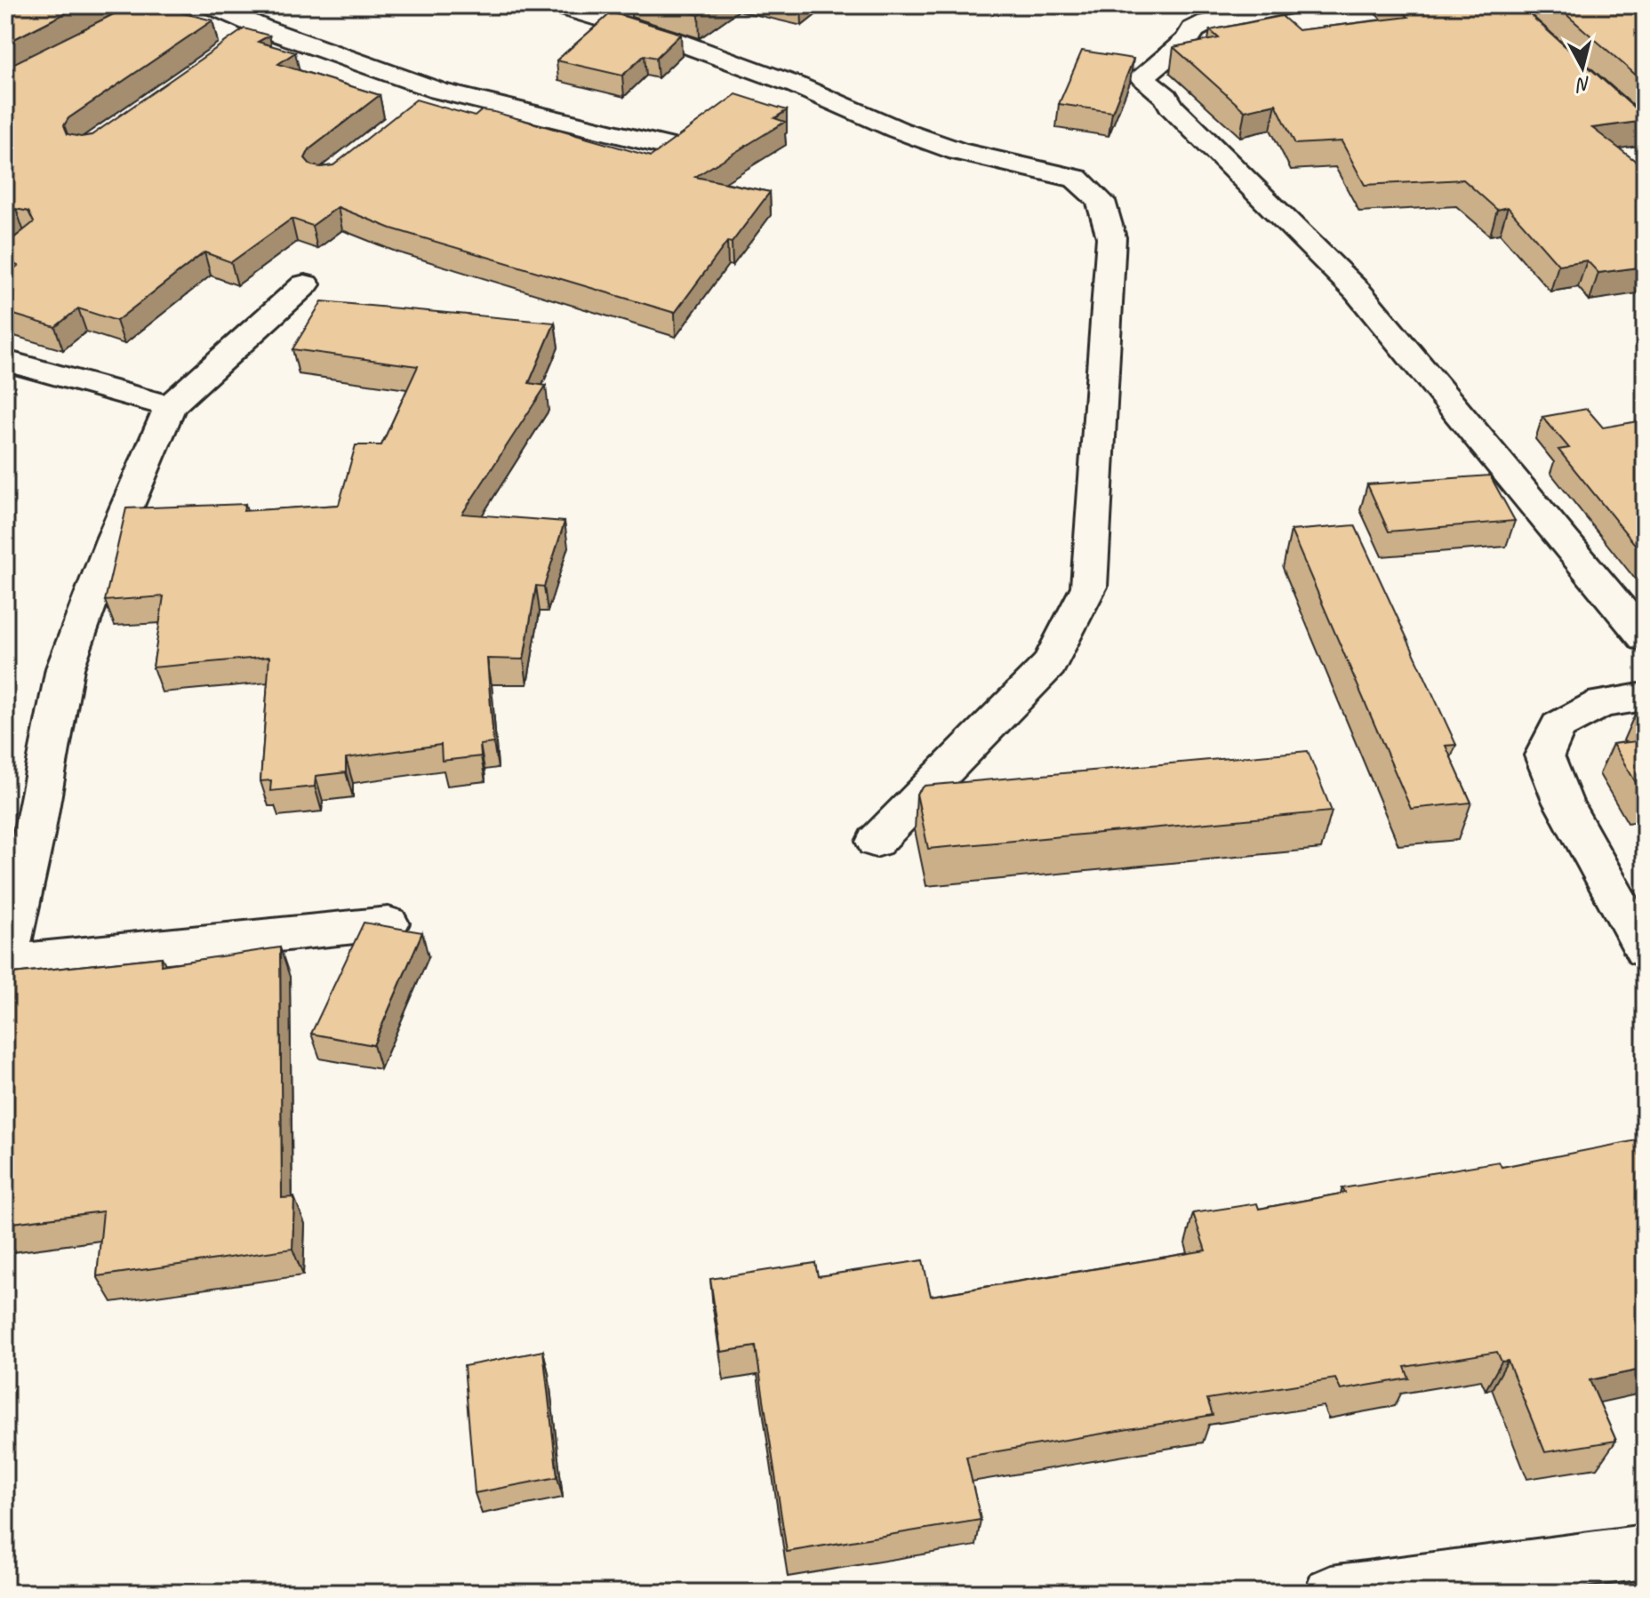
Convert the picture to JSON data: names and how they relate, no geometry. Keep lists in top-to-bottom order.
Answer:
{
  "north": "bottom"
}
